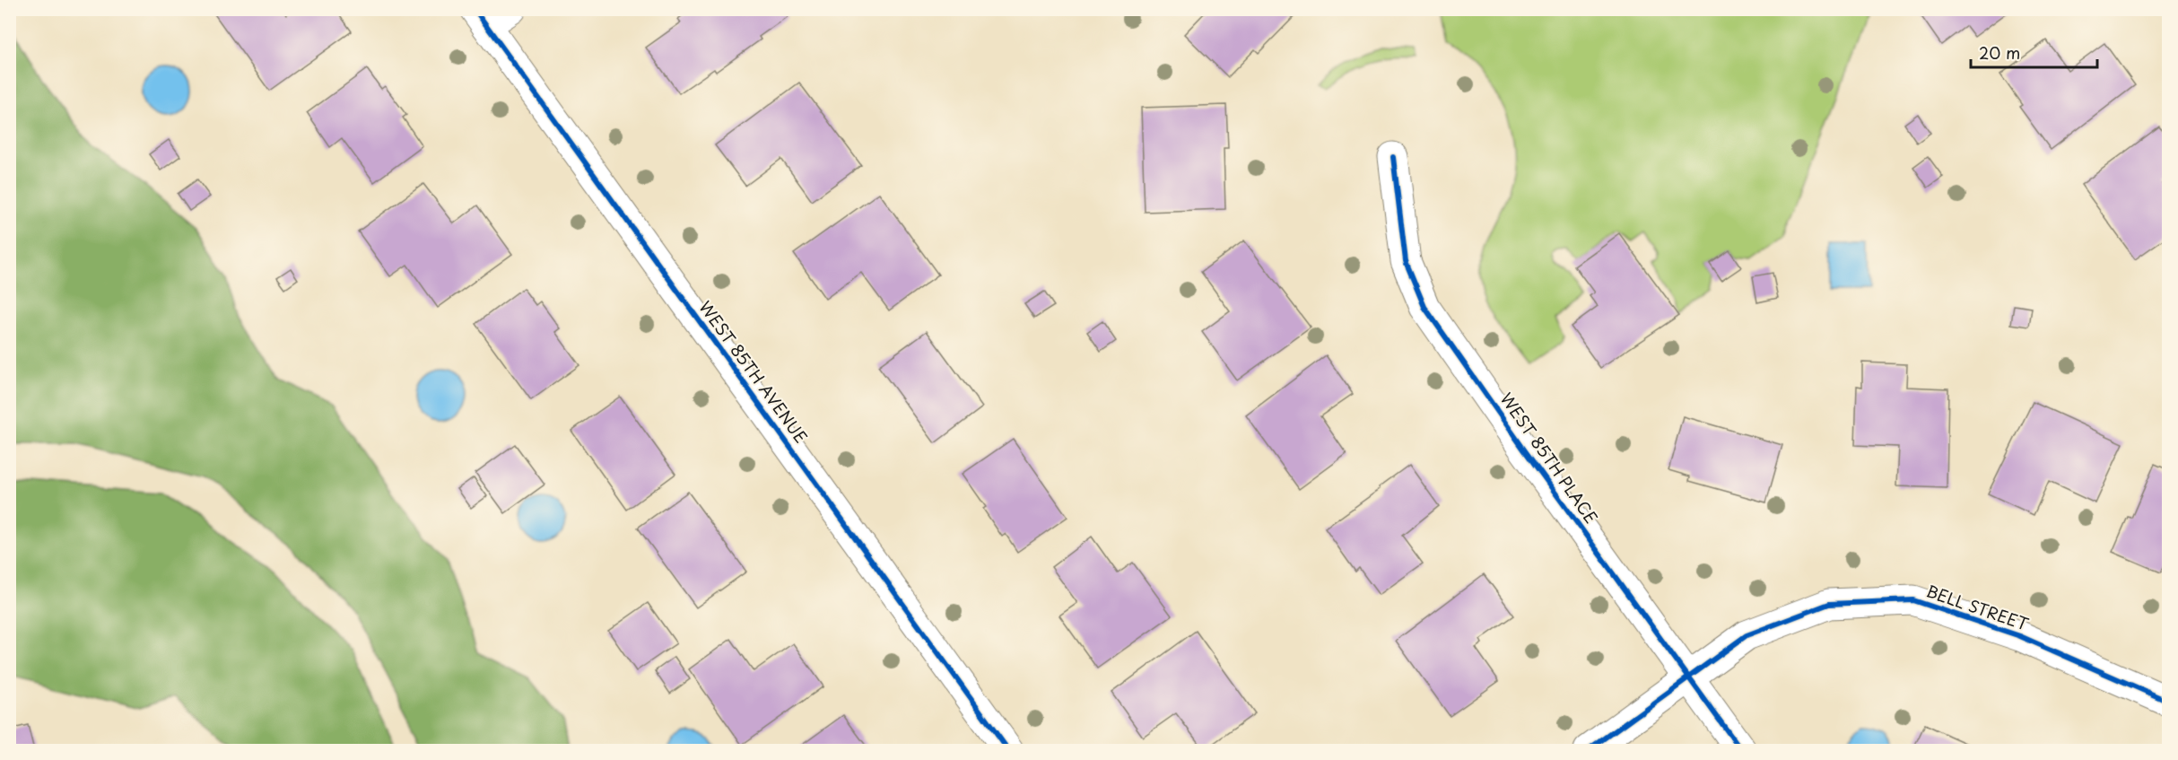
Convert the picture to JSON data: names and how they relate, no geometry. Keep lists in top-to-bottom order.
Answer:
{
  "streets": {
    "street": ["WEST 85TH AVENUE", "WEST 85TH PLACE", "BELL STREET"]
  },
  "crossings": [
    ["WEST 85TH PLACE", "BELL STREET"]
  ],
  "scale_bar": "20 m"
}
